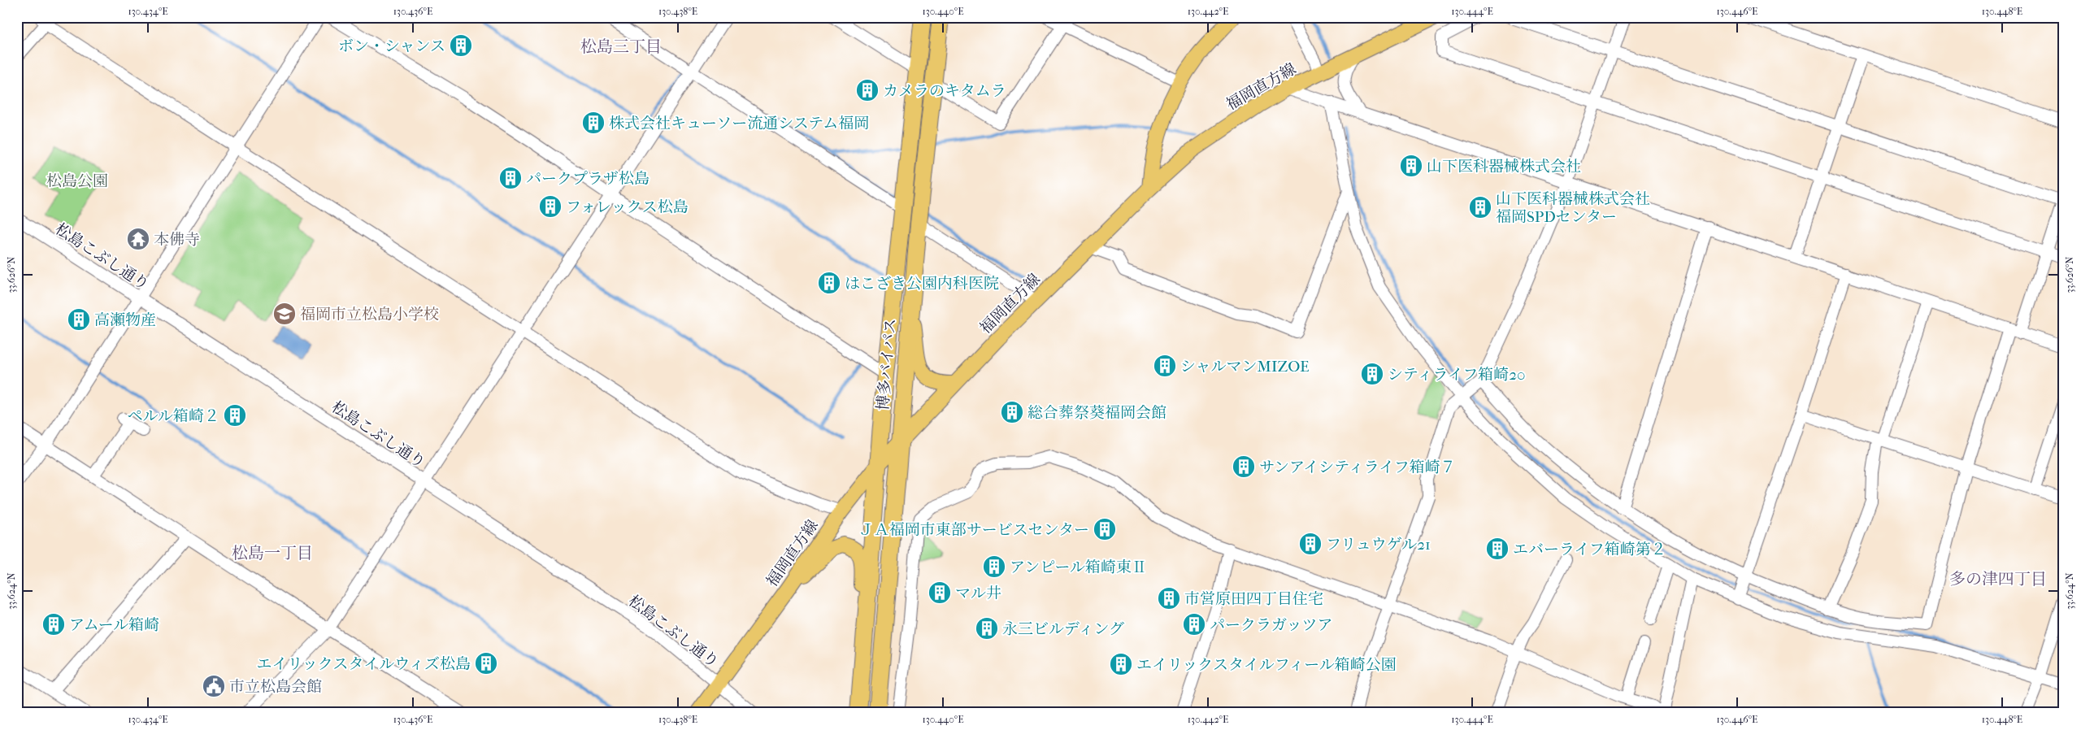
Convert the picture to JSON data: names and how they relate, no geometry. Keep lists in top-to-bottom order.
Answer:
{
  "streets": {
    "highway": ["博多バイパス"],
    "main road": ["福岡直方線"],
    "street": ["松島こぶし通り"]
  },
  "crossings": [
    ["福岡直方線", "松島こぶし通り"],
    ["福岡直方線", "博多バイパス"]
  ],
  "districts": ["松島三丁目", "松島一丁目", "多の津四丁目"],
  "parks": ["松島公園"],
  "places": {
    "building": [
      "ボン・シャンス",
      "カメラのキタムラ",
      "株式会社キューソー流通システム福岡",
      "山下医科器械株式会社",
      "パークプラザ松島",
      "フォレックス松島",
      "山下医科器械株式会社 福岡SPDセンター",
      "はこざき公園内科医院",
      "高瀬物産",
      "シャルマンMIZOE",
      "シティライフ箱崎20",
      "総合葬祭葵福岡会館",
      "ペルル箱崎２",
      "サンアイシティライフ箱崎７",
      "ＪＡ福岡市東部サービスセンター",
      "フリュウゲル21",
      "エバーライフ箱崎第２",
      "アンピール箱崎東Ⅱ",
      "マル井",
      "市営原田四丁目住宅",
      "アムール箱崎",
      "パークラガッツア",
      "永三ビルディング",
      "エイリックスタイルウィズ松島",
      "エイリックスタイルフィール箱崎公園"
    ],
    "temple": ["本佛寺"],
    "school or university": ["福岡市立松島小学校"],
    "public building": ["市立松島会館"]
  },
  "coordinates": [
    "130.434°E",
    "130.436°E",
    "130.438°E",
    "130.440°E",
    "130.442°E",
    "130.444°E",
    "130.446°E",
    "130.448°E",
    "33.626°N",
    "33.624°N"
  ]
}
